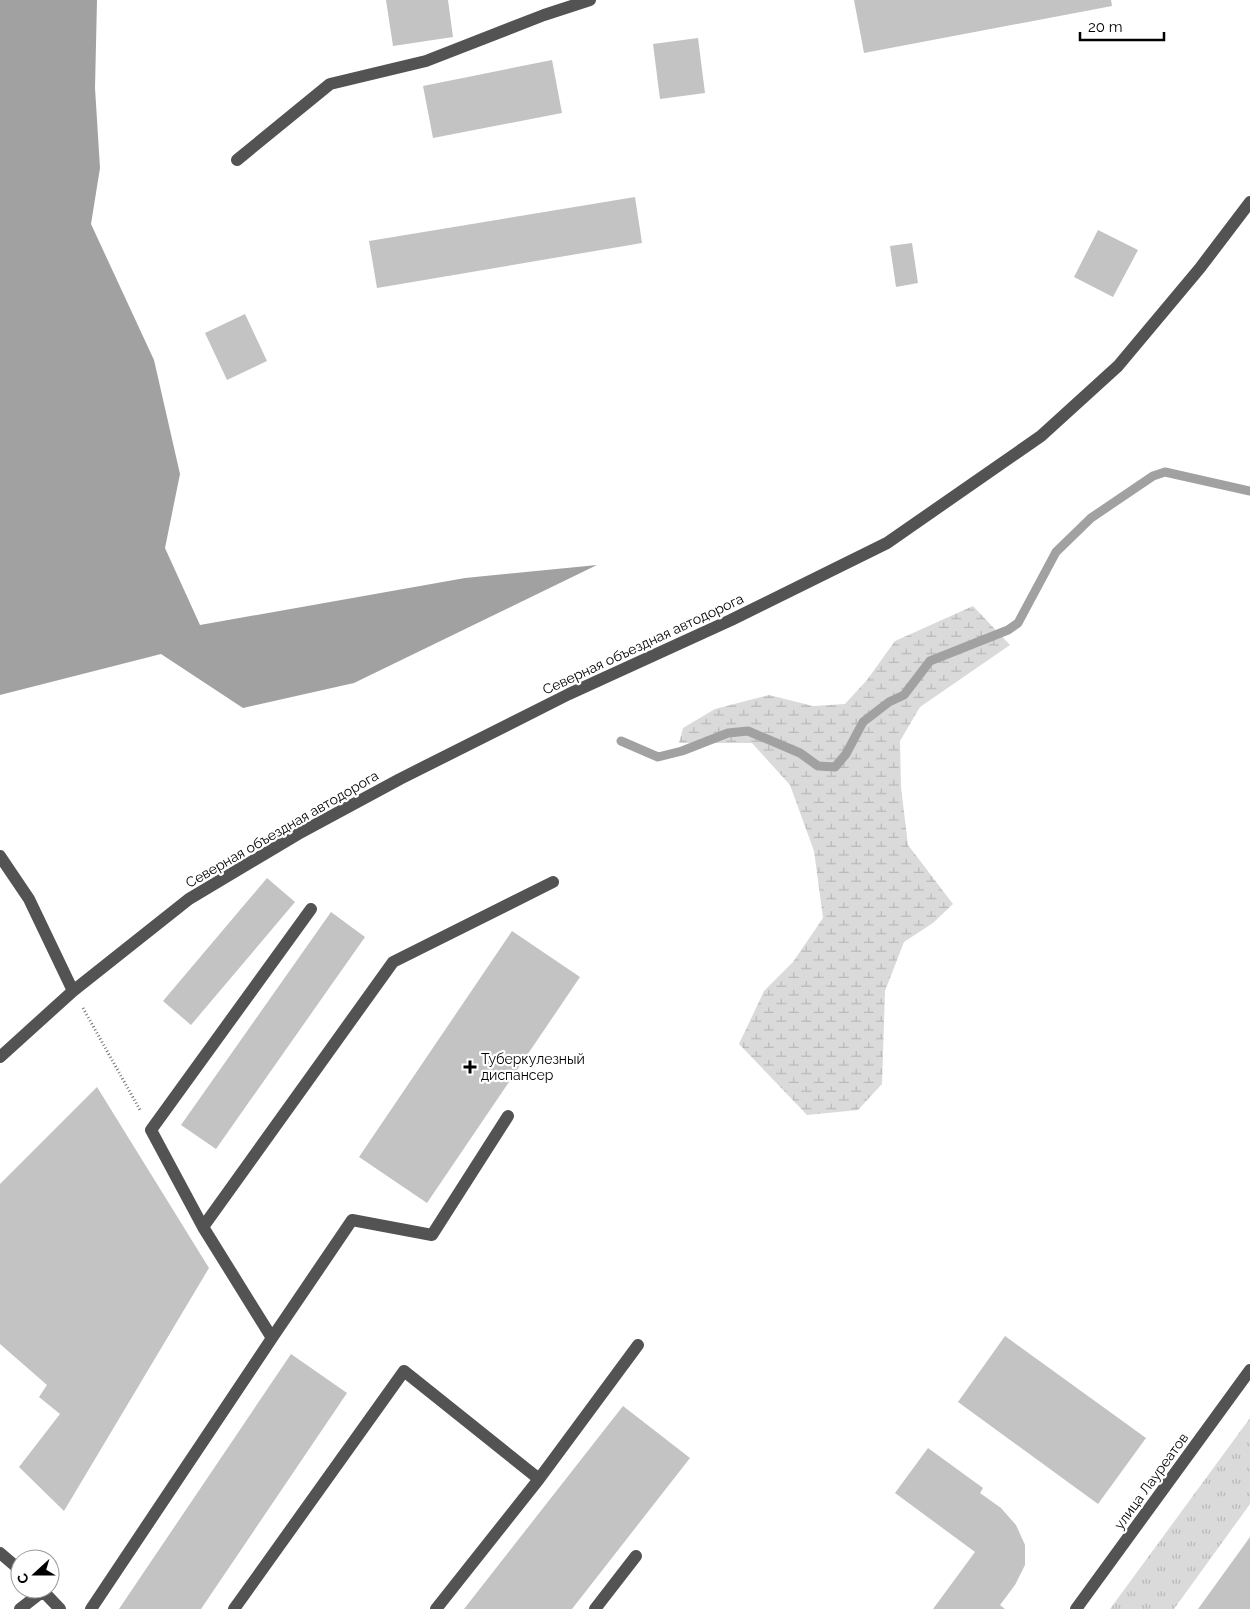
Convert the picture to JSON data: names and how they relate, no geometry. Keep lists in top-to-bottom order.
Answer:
{
  "streets": {
    "street": ["Северная объездная автодорога", "улица Лауреатов"]
  },
  "places": {
    "health": ["Туберкулезный диспансер"]
  },
  "scale_bar": "20 m",
  "north": "left"
}
